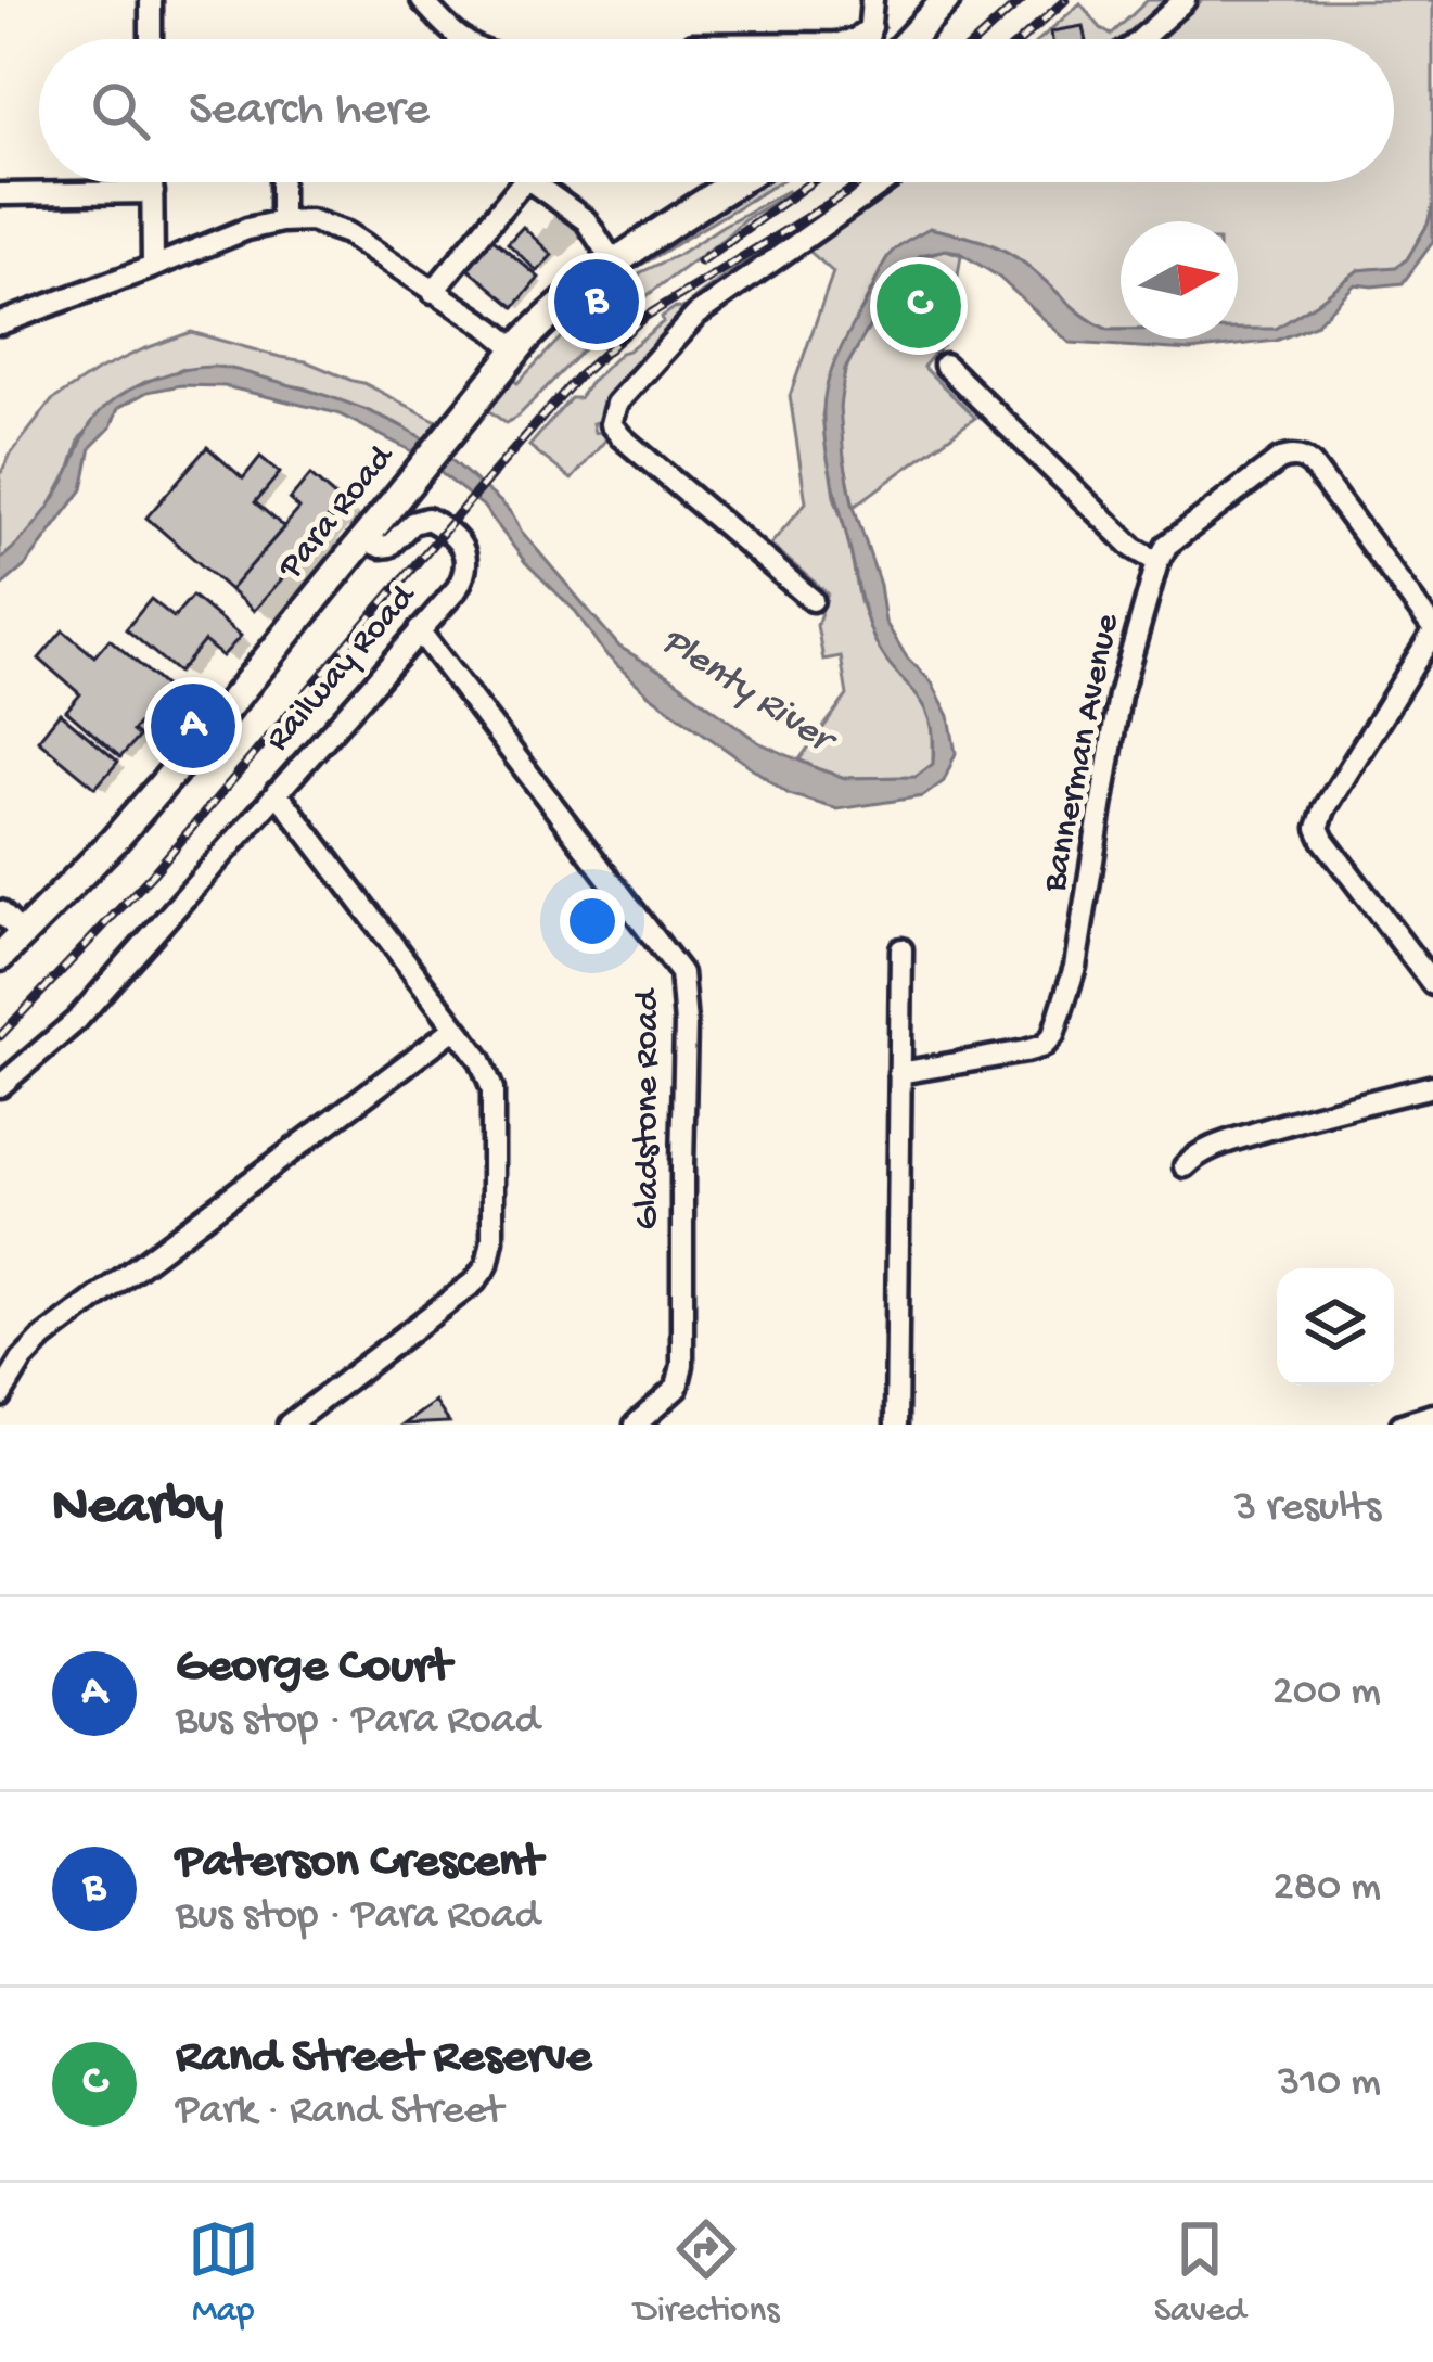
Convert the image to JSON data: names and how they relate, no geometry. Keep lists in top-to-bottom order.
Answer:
{
  "streets": {
    "main road": ["Para Road"],
    "street": ["Railway Road", "Bannerman Avenue", "Gladstone Road"]
  },
  "crossings": [
    ["Para Road", "Railway Road"],
    ["Railway Road", "Gladstone Road"]
  ],
  "water": ["Plenty River"],
  "north": "right",
  "page": {
    "search": "Search here",
    "pins": ["B", "C", "A"],
    "heading": ["Nearby", "3 results"],
    "list": [
      {
        "mark": "A",
        "name": "George Court",
        "note": "Bus stop · Para Road",
        "value": "200 m"
      },
      {
        "mark": "B",
        "name": "Paterson Crescent",
        "note": "Bus stop · Para Road",
        "value": "280 m"
      },
      {
        "mark": "C",
        "name": "Rand Street Reserve",
        "note": "Park · Rand Street",
        "value": "310 m"
      }
    ],
    "nav": ["Map", "Directions", "Saved"]
  }
}
